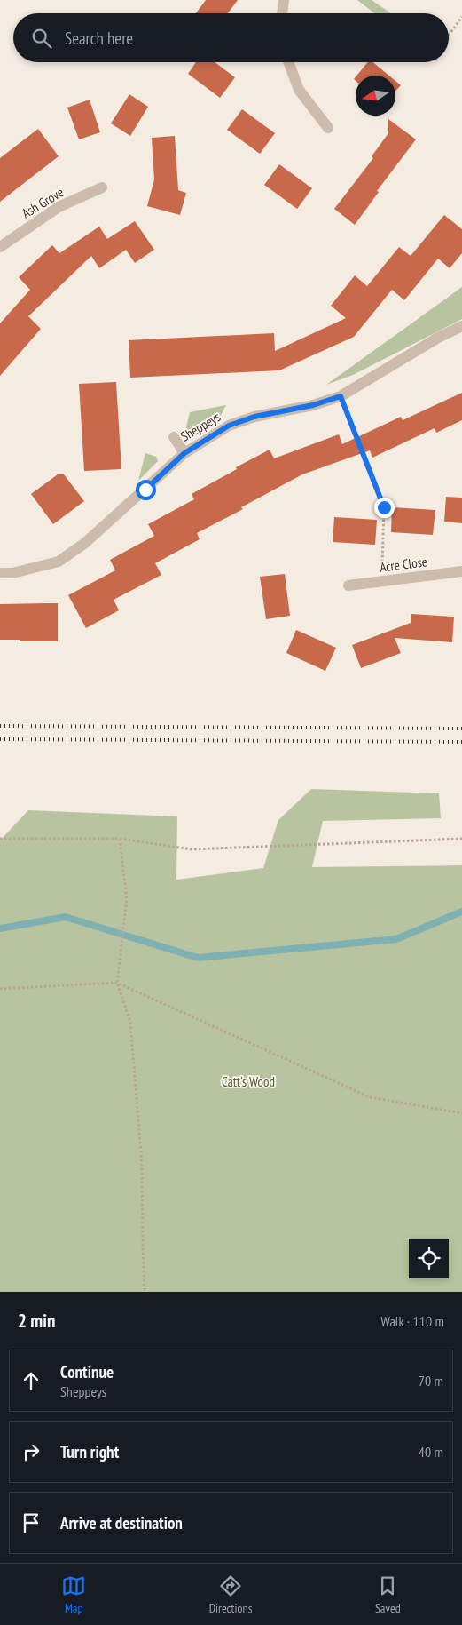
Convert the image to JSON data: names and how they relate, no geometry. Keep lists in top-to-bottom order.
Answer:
{
  "streets": {
    "street": ["Ash Grove", "Sheppeys", "Acre Close"]
  },
  "parks": ["Catt's Wood"],
  "north": "left",
  "page": {
    "search": "Search here",
    "heading": ["2 min", "Walk · 110 m"],
    "list": [
      ["Continue", "Sheppeys", "70 m"],
      ["Turn right", "40 m"],
      "Arrive at destination"
    ],
    "nav": ["Map", "Directions", "Saved"]
  }
}
